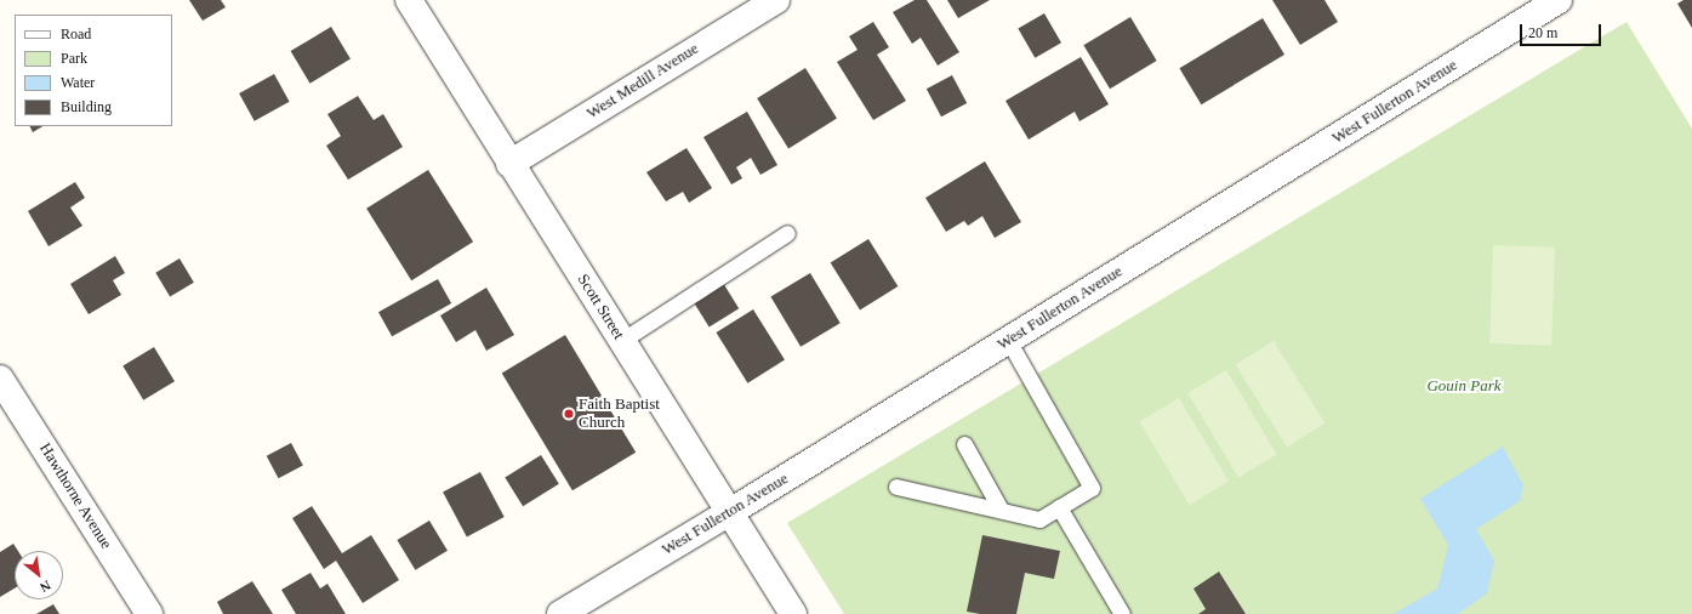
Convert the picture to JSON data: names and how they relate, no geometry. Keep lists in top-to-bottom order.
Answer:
{
  "streets": {
    "street": [
      "West Medill Avenue",
      "West Fullerton Avenue",
      "Scott Street",
      "Hawthorne Avenue"
    ]
  },
  "crossings": [
    ["West Medill Avenue", "Scott Street"],
    ["West Fullerton Avenue", "Scott Street"]
  ],
  "parks": ["Gouin Park"],
  "places": ["Faith Baptist Church"],
  "legend": [
    "Road",
    "Park",
    "Water",
    "Building"
  ],
  "scale_bar": "20 m",
  "north": "bottom right"
}
